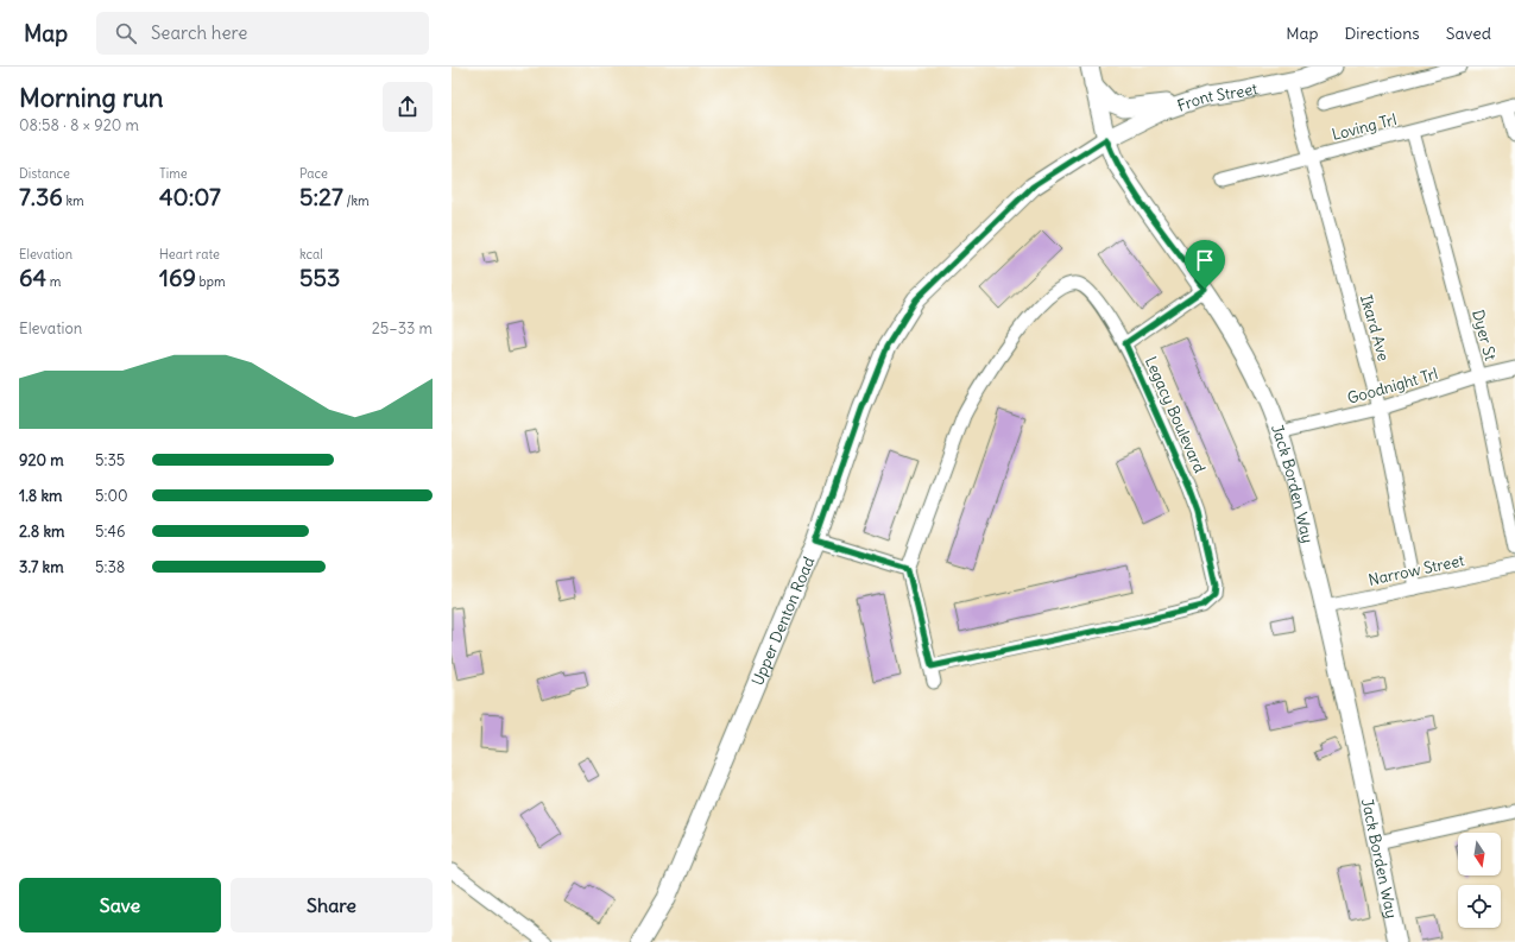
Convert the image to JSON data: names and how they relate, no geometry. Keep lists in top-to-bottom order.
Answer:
{
  "streets": {
    "street": [
      "Front Street",
      "Loving Trl",
      "Ikard Ave",
      "Dyer St",
      "Goodnight Trl",
      "Legacy Boulevard",
      "Jack Borden Way",
      "Narrow Street",
      "Upper Denton Road"
    ]
  },
  "crossings": [
    ["Front Street", "Ikard Ave"],
    ["Front Street", "Jack Borden Way"],
    ["Front Street", "Upper Denton Road"],
    ["Loving Trl", "Ikard Ave"],
    ["Loving Trl", "Dyer St"],
    ["Ikard Ave", "Goodnight Trl"],
    ["Ikard Ave", "Narrow Street"],
    ["Dyer St", "Goodnight Trl"],
    ["Goodnight Trl", "Jack Borden Way"],
    ["Jack Borden Way", "Narrow Street"]
  ],
  "north": "bottom",
  "page": {
    "header": "Map",
    "search": "Search here",
    "nav": ["Map", "Directions", "Saved"],
    "heading": ["Morning run", "08:58 · 8 × 920 m"],
    "stats": [
      ["Distance", "7.36 km"],
      ["Time", "40:07"],
      ["Pace", "5:27 /km"],
      ["Elevation", "64 m"],
      ["Heart rate", "169 bpm"],
      ["kcal", "553"]
    ],
    "chart": ["Elevation", "25–33 m"],
    "list": [
      {
        "name": "920 m",
        "note": "5:35"
      },
      {
        "name": "1.8 km",
        "note": "5:00"
      },
      {
        "name": "2.8 km",
        "note": "5:46"
      },
      {
        "name": "3.7 km",
        "note": "5:38"
      }
    ],
    "buttons": ["Save", "Share"]
  }
}
